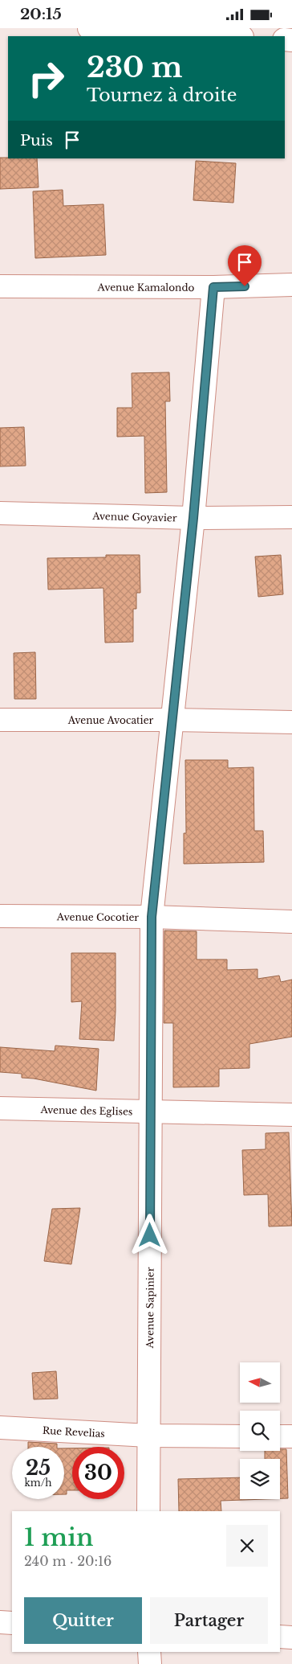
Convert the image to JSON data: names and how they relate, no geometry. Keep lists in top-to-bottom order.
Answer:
{
  "streets": {
    "street": [
      "Avenue Kamalondo",
      "Avenue Goyavier",
      "Avenue Avocatier",
      "Avenue Cocotier",
      "Avenue des Eglises",
      "Avenue Sapinier",
      "Rue Revelias"
    ]
  },
  "crossings": [
    ["Avenue Kamalondo", "Avenue Sapinier"],
    ["Avenue Goyavier", "Avenue Sapinier"],
    ["Avenue Avocatier", "Avenue Sapinier"],
    ["Avenue Cocotier", "Avenue Sapinier"],
    ["Avenue des Eglises", "Avenue Sapinier"],
    ["Avenue Sapinier", "Rue Revelias"]
  ],
  "north": "left",
  "page": {
    "status": "20:15",
    "turn": ["230 m", "Tournez à droite"],
    "then": "Puis",
    "speed": "25 km/h",
    "limit": "30",
    "heading": ["1 min", "240 m · 20:16"],
    "buttons": ["Quitter", "Partager"]
  }
}
